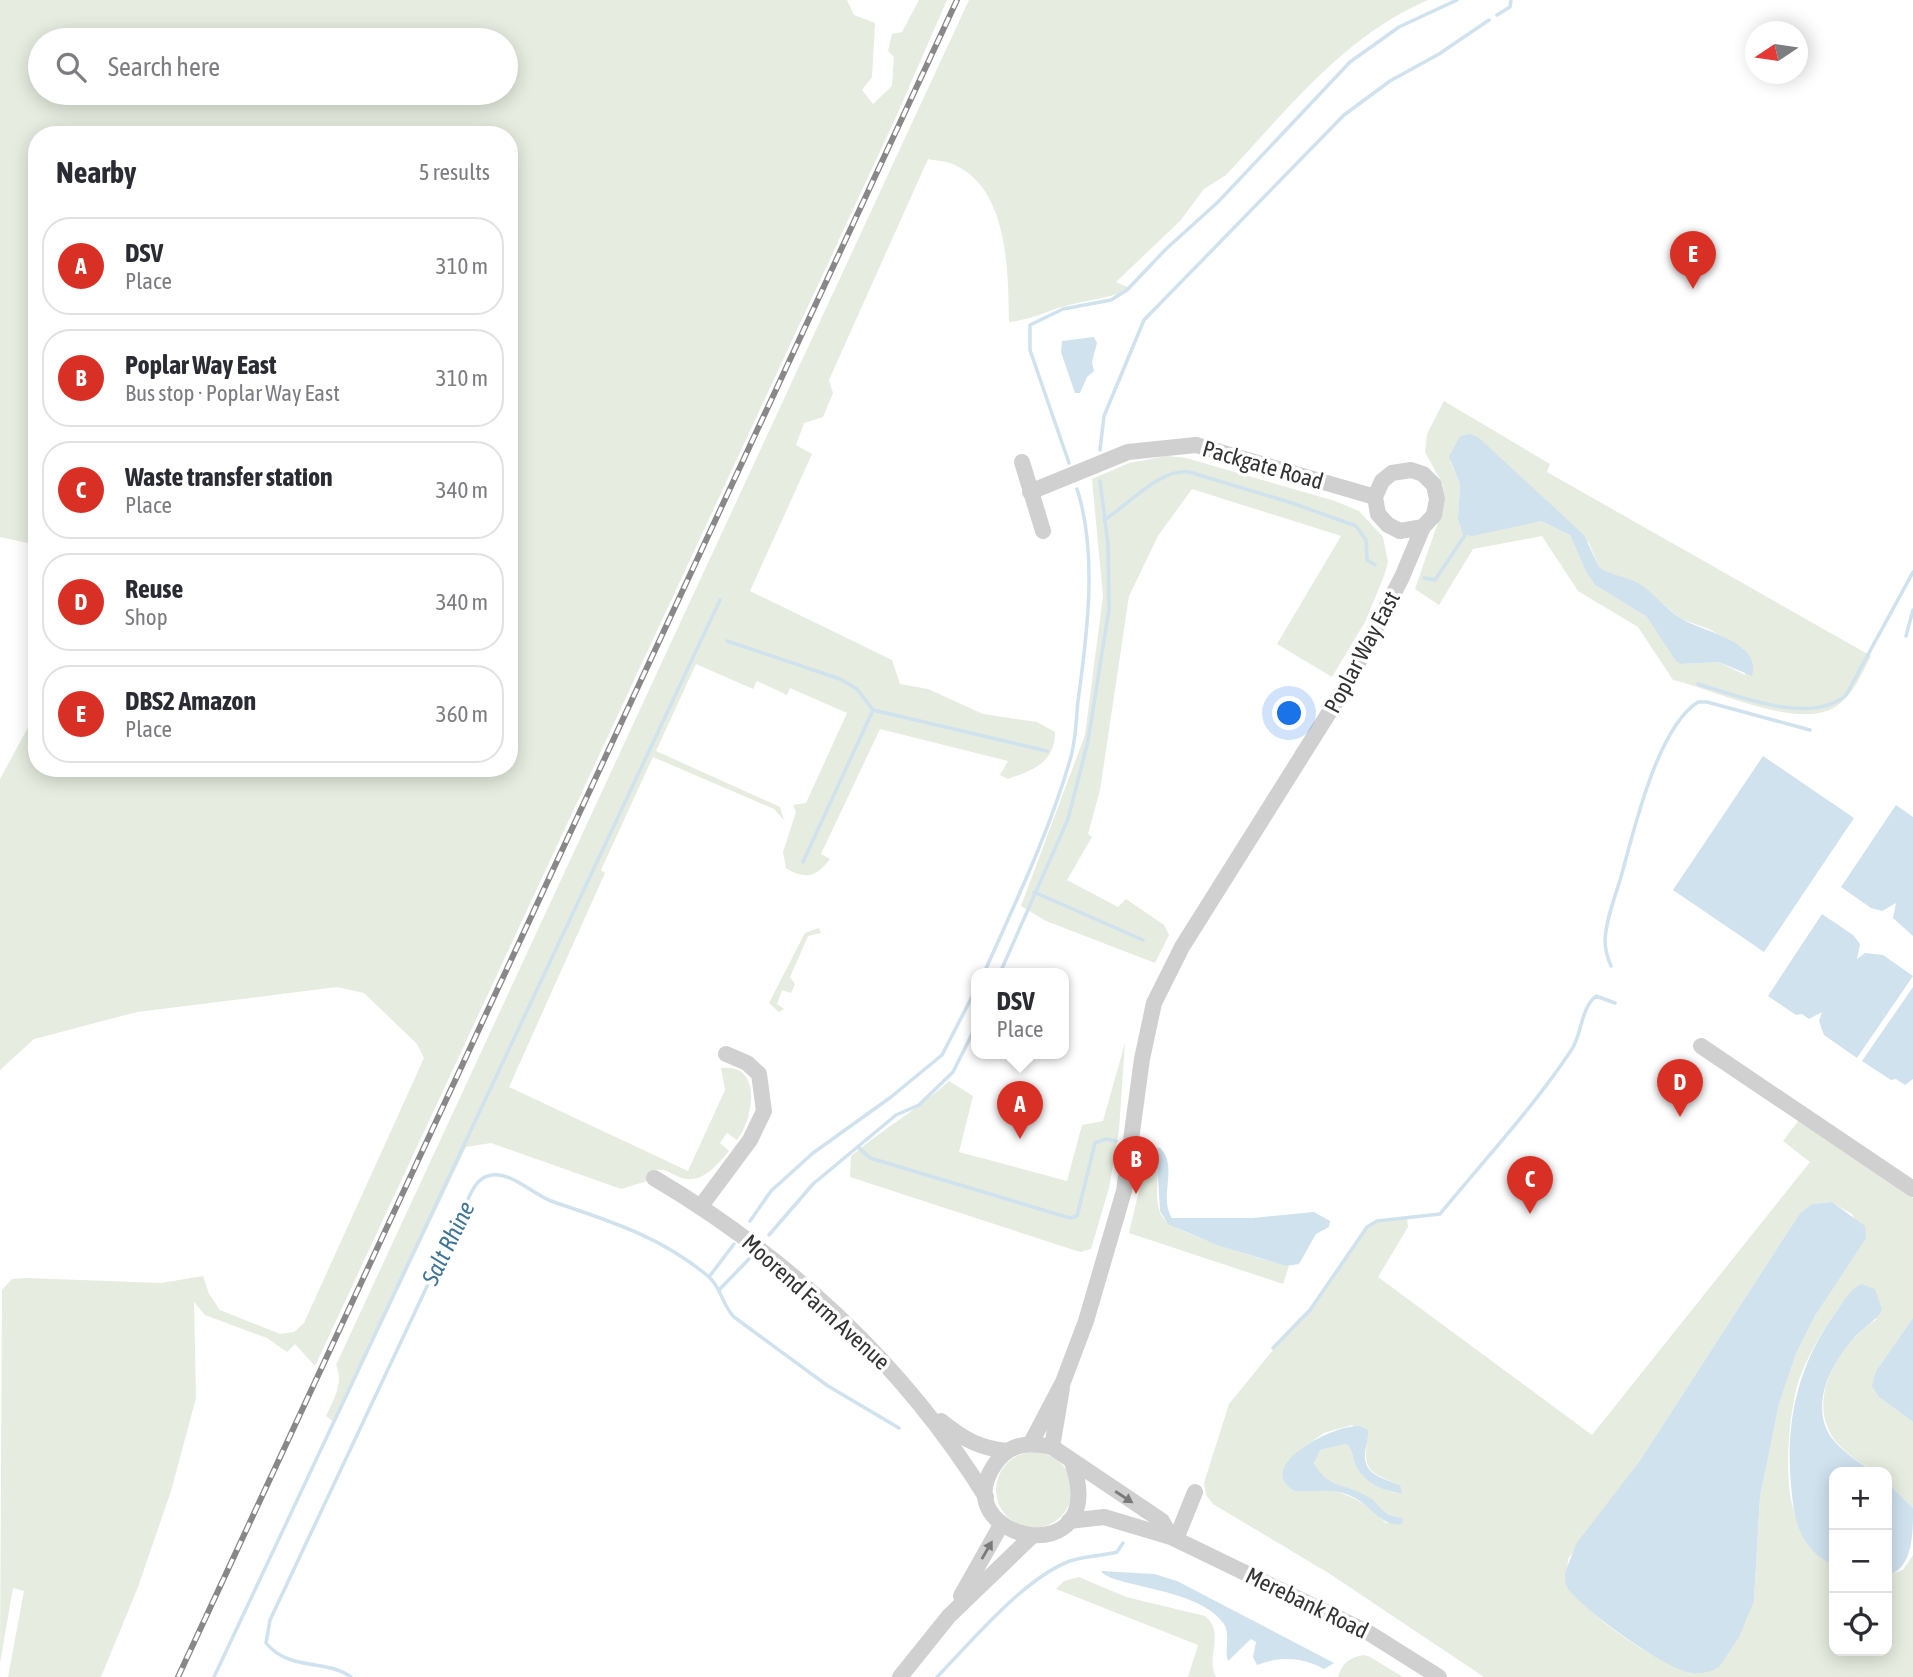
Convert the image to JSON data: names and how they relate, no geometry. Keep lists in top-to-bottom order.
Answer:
{
  "streets": {
    "street": [
      "Packgate Road",
      "Poplar Way East",
      "Moorend Farm Avenue",
      "Merebank Road"
    ]
  },
  "crossings": [
    ["Packgate Road", "Poplar Way East"],
    ["Poplar Way East", "Moorend Farm Avenue"],
    ["Poplar Way East", "Merebank Road"],
    ["Moorend Farm Avenue", "Merebank Road"]
  ],
  "water": ["Salt Rhine"],
  "north": "left",
  "page": {
    "search": "Search here",
    "heading": ["Nearby", "5 results"],
    "list": [
      {
        "mark": "A",
        "name": "DSV",
        "note": "Place",
        "value": "310 m"
      },
      {
        "mark": "B",
        "name": "Poplar Way East",
        "note": "Bus stop · Poplar Way East",
        "value": "310 m"
      },
      {
        "mark": "C",
        "name": "Waste transfer station",
        "note": "Place",
        "value": "340 m"
      },
      {
        "mark": "D",
        "name": "Reuse",
        "note": "Shop",
        "value": "340 m"
      },
      {
        "mark": "E",
        "name": "DBS2 Amazon",
        "note": "Place",
        "value": "360 m"
      }
    ],
    "pins": [
      "E",
      "D",
      "A",
      "B",
      "C"
    ],
    "popup": ["DSV", "Place"],
    "map_buttons": ["+", "−"]
  }
}
